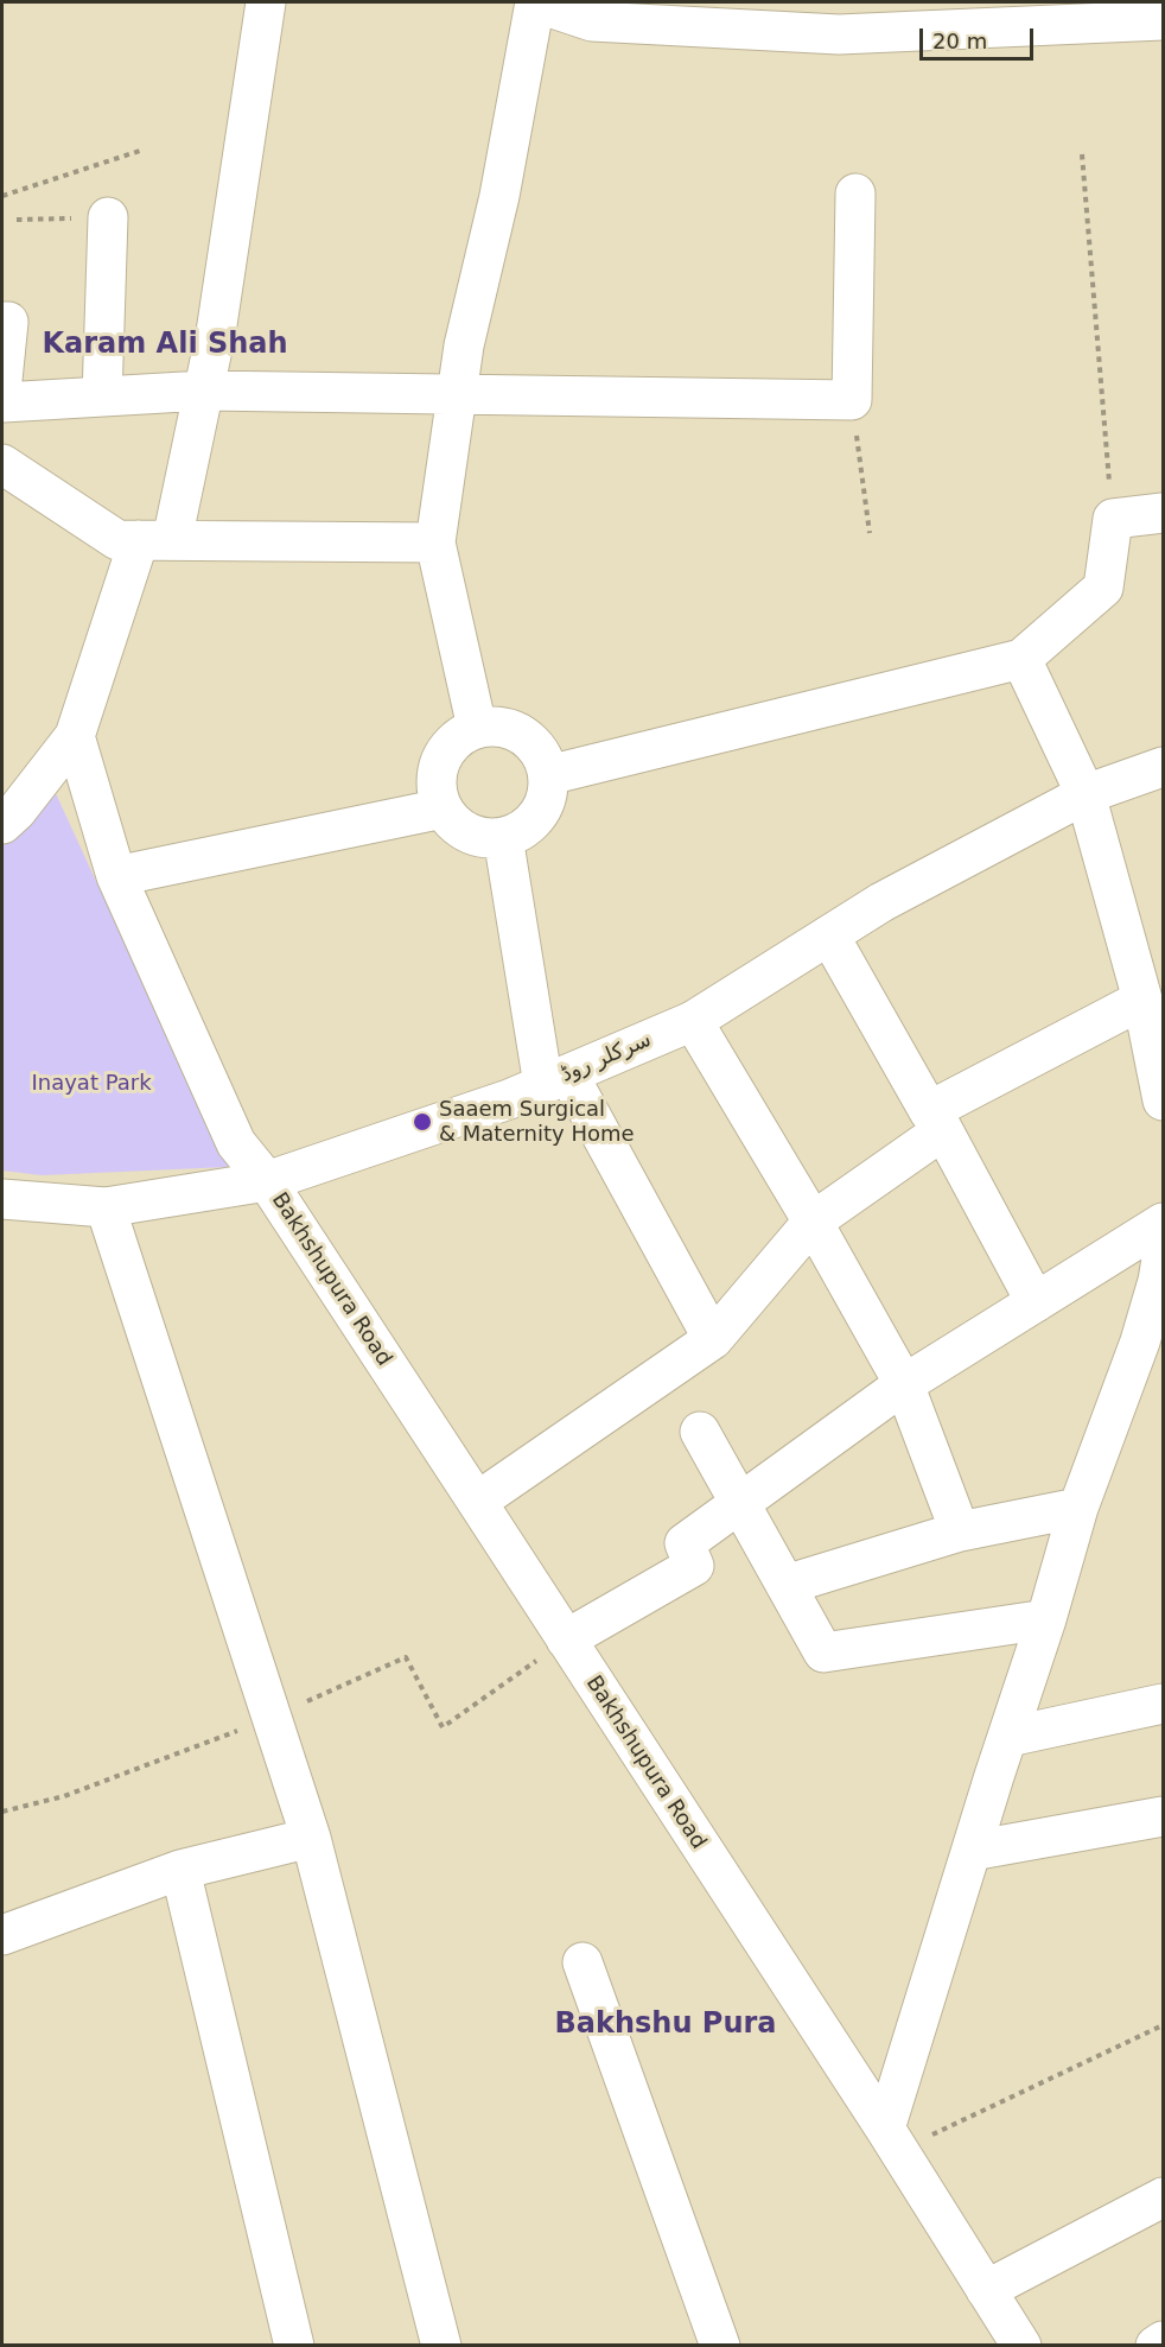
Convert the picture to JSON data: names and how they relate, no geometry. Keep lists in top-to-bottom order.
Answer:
{
  "streets": {
    "street": ["سرکلر روڈ", "Bakhshupura Road"]
  },
  "crossings": [
    ["سرکلر روڈ", "Bakhshupura Road"]
  ],
  "districts": ["Karam Ali Shah", "Bakhshu Pura"],
  "parks": ["Inayat Park"],
  "places": ["Saaem Surgical & Maternity Home"],
  "scale_bar": "20 m"
}
